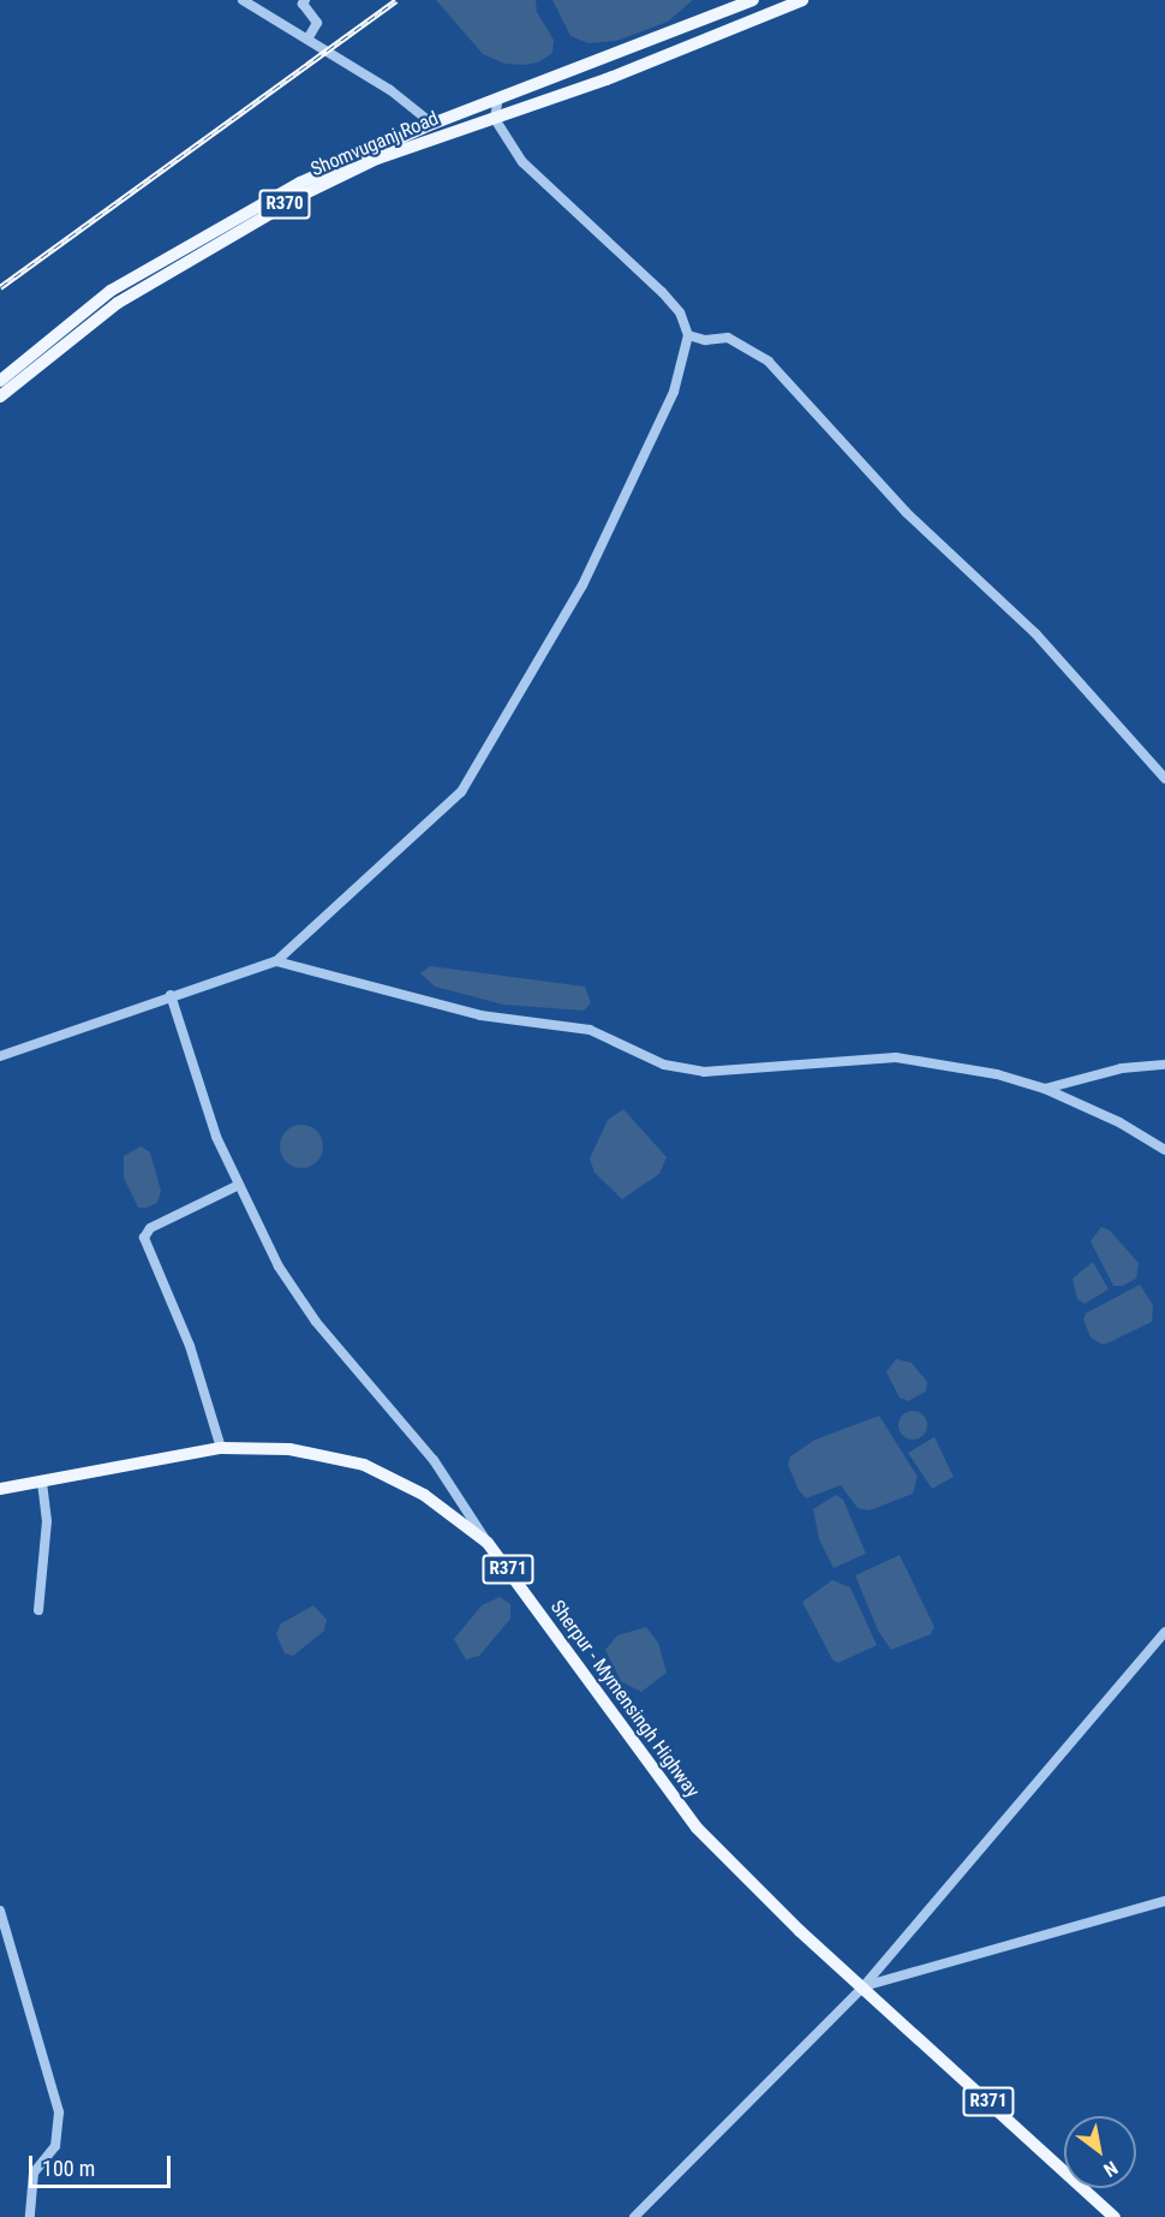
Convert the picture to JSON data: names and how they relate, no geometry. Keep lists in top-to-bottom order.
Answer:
{
  "streets": {
    "main road": [
      "Shomvuganj Road",
      "R370",
      "R371",
      "Sherpur - Mymensingh Highway"
    ]
  },
  "crossings": [
    ["R371", "Sherpur - Mymensingh Highway"]
  ],
  "scale_bar": "100 m",
  "north": "bottom right"
}
